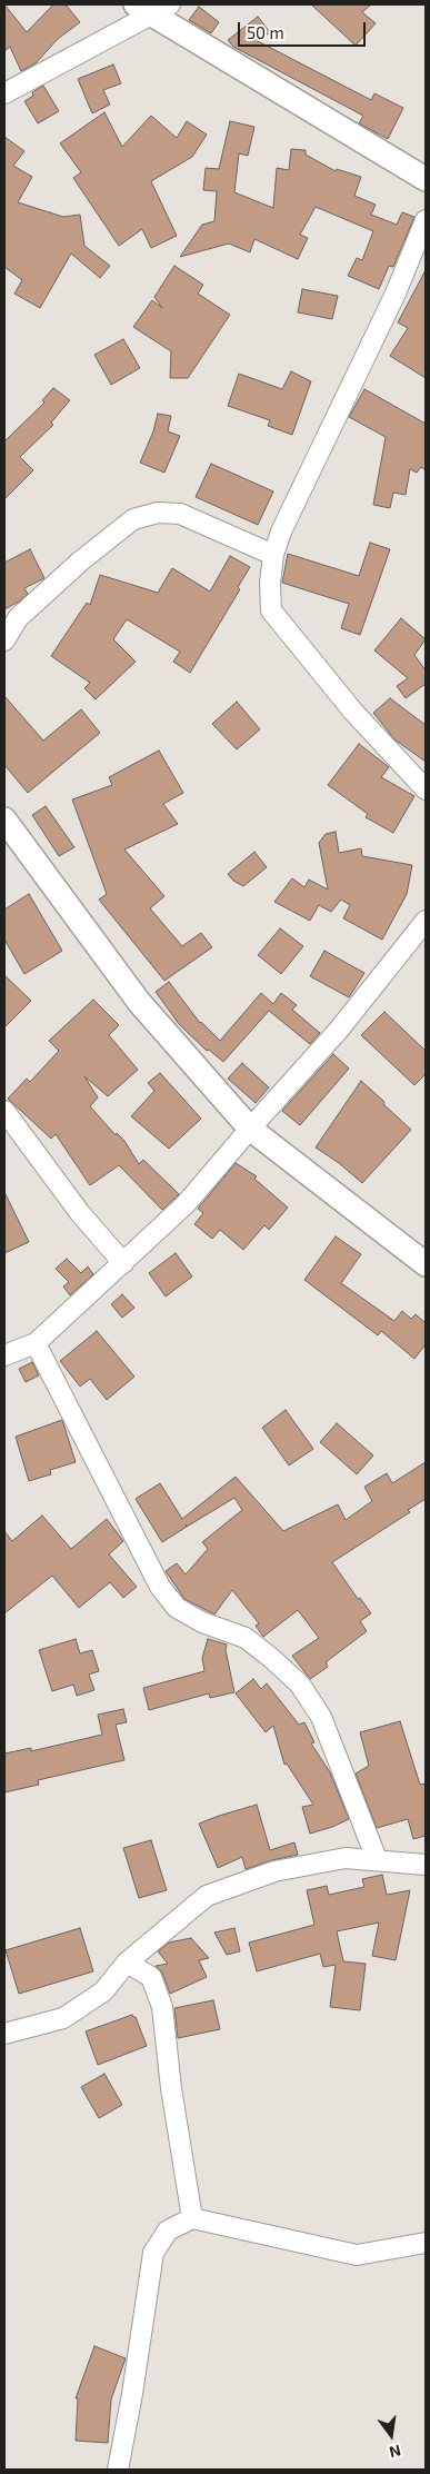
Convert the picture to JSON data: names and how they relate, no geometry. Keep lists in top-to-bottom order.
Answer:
{
  "scale_bar": "50 m",
  "north": "bottom"
}
